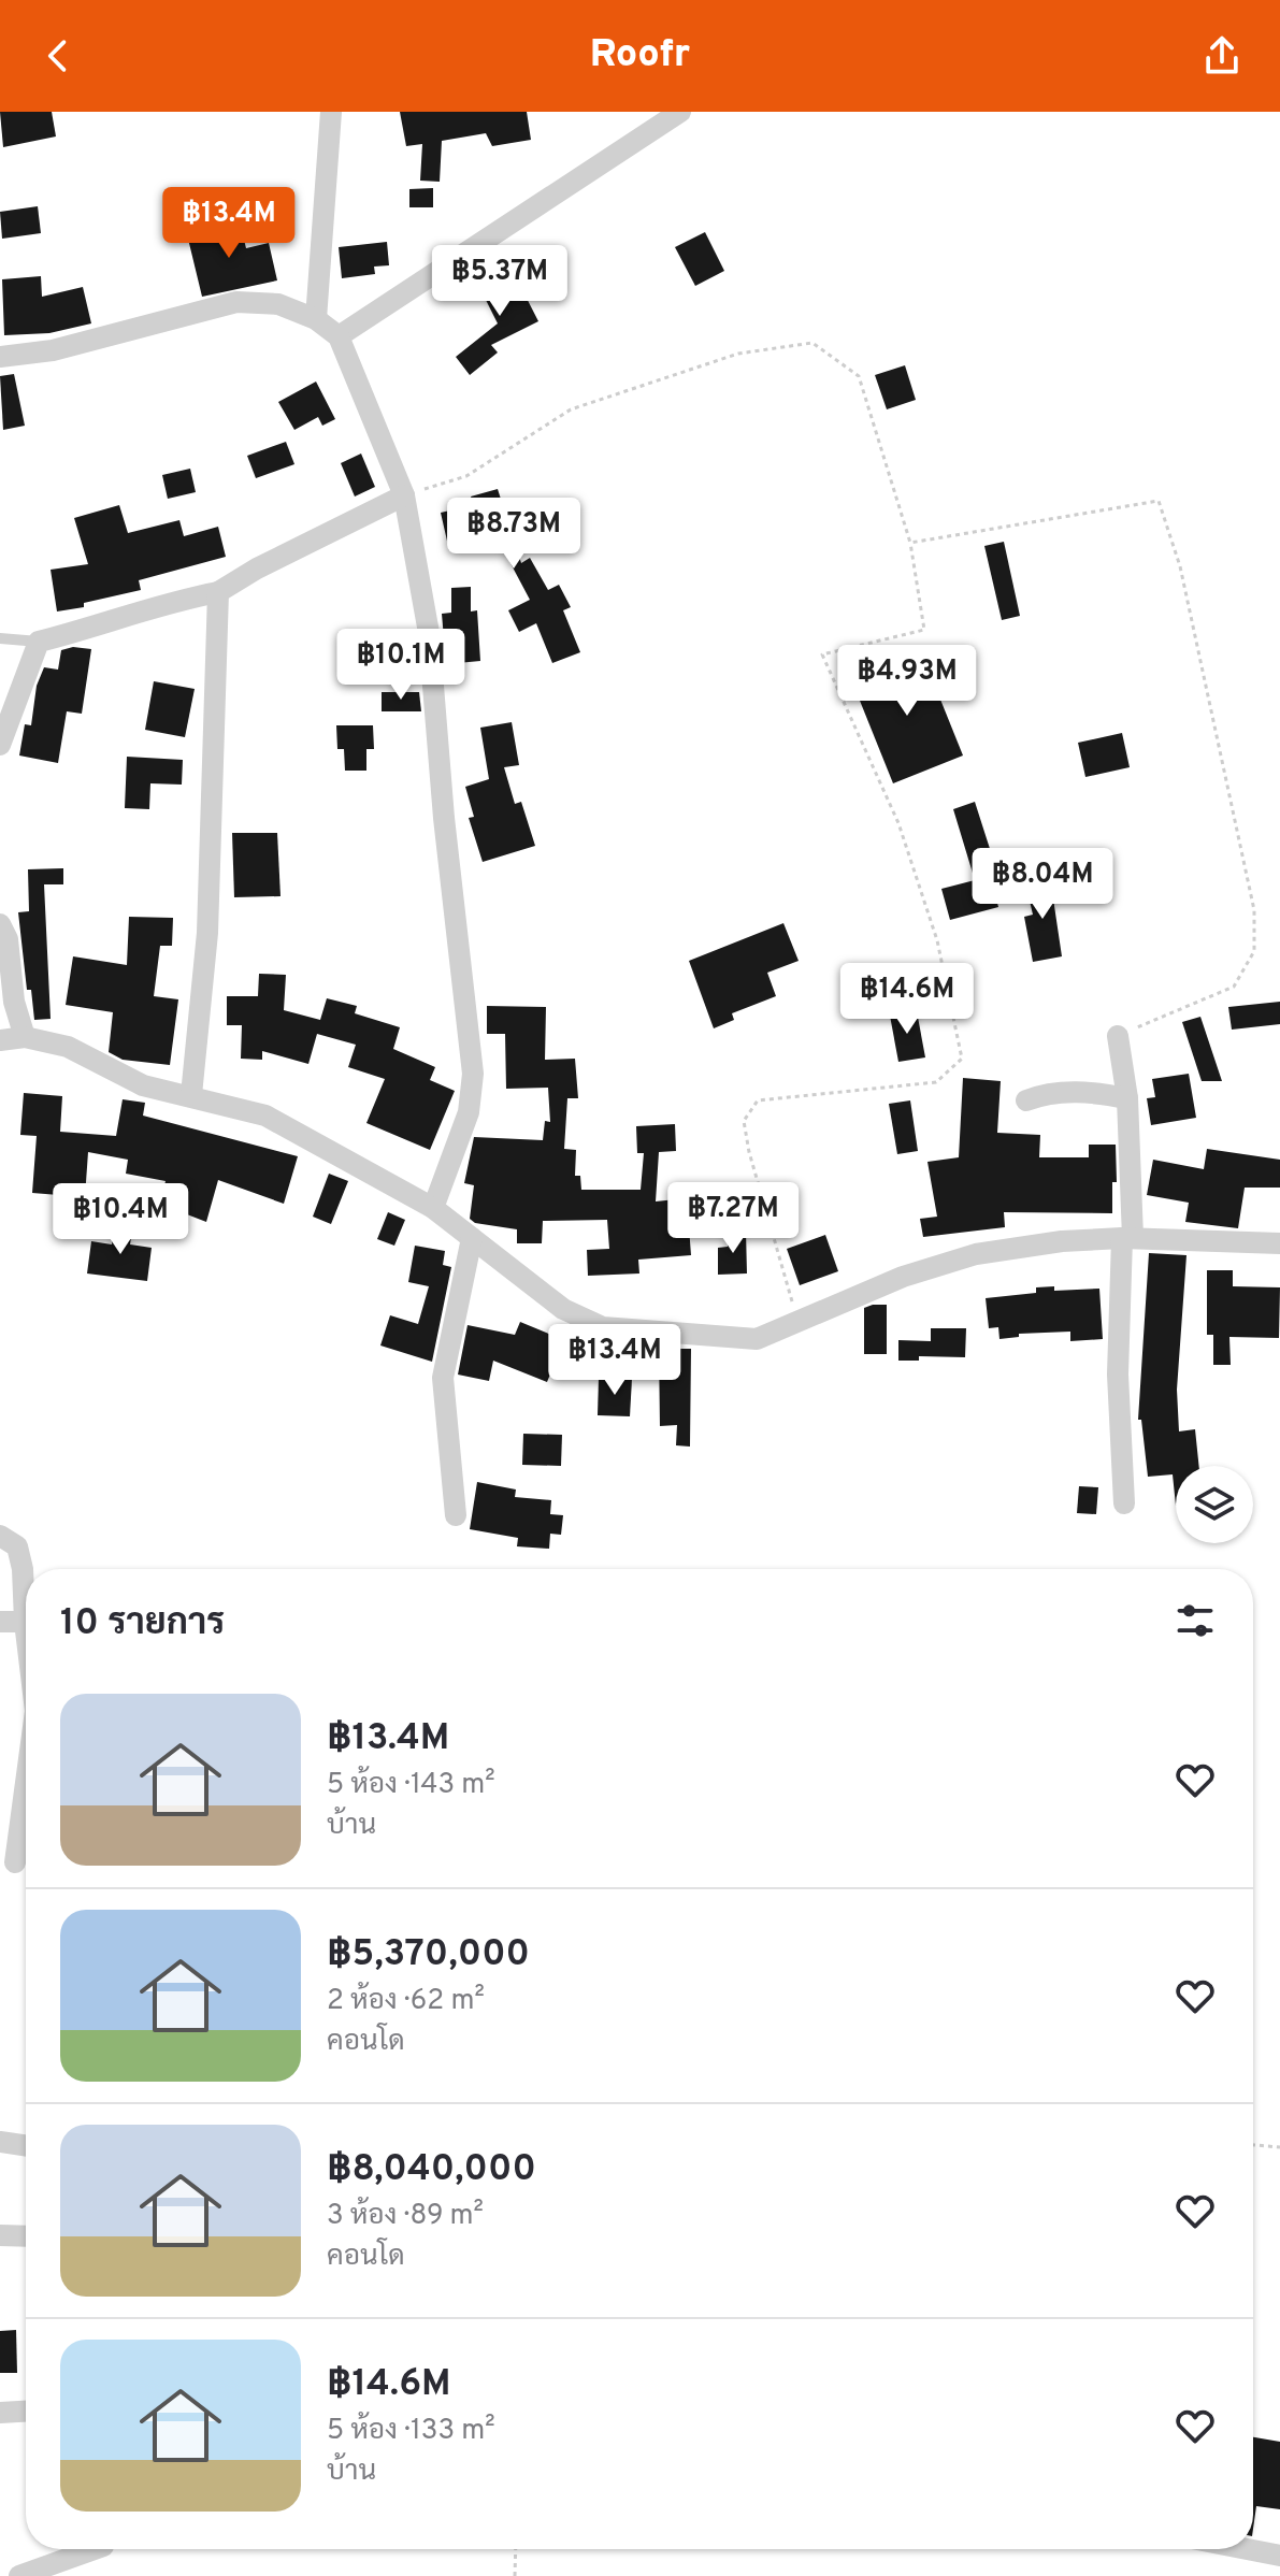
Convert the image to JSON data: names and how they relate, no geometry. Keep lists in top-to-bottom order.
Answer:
{
  "page": {
    "header": "Roofr",
    "price": [
      "฿13.4M",
      "฿5.37M",
      "฿8.73M",
      "฿10.1M",
      "฿4.93M",
      "฿8.04M",
      "฿14.6M",
      "฿7.27M",
      "฿10.4M",
      "฿13.4M"
    ],
    "heading": "10 รายการ",
    "list": [
      {
        "name": "฿13.4M",
        "note": "5 ห้อง · 143 m² · บ้าน"
      },
      {
        "name": "฿5,370,000",
        "note": "2 ห้อง · 62 m² · คอนโด"
      },
      {
        "name": "฿8,040,000",
        "note": "3 ห้อง · 89 m² · คอนโด"
      },
      {
        "name": "฿14.6M",
        "note": "5 ห้อง · 133 m² · บ้าน"
      }
    ]
  }
}
